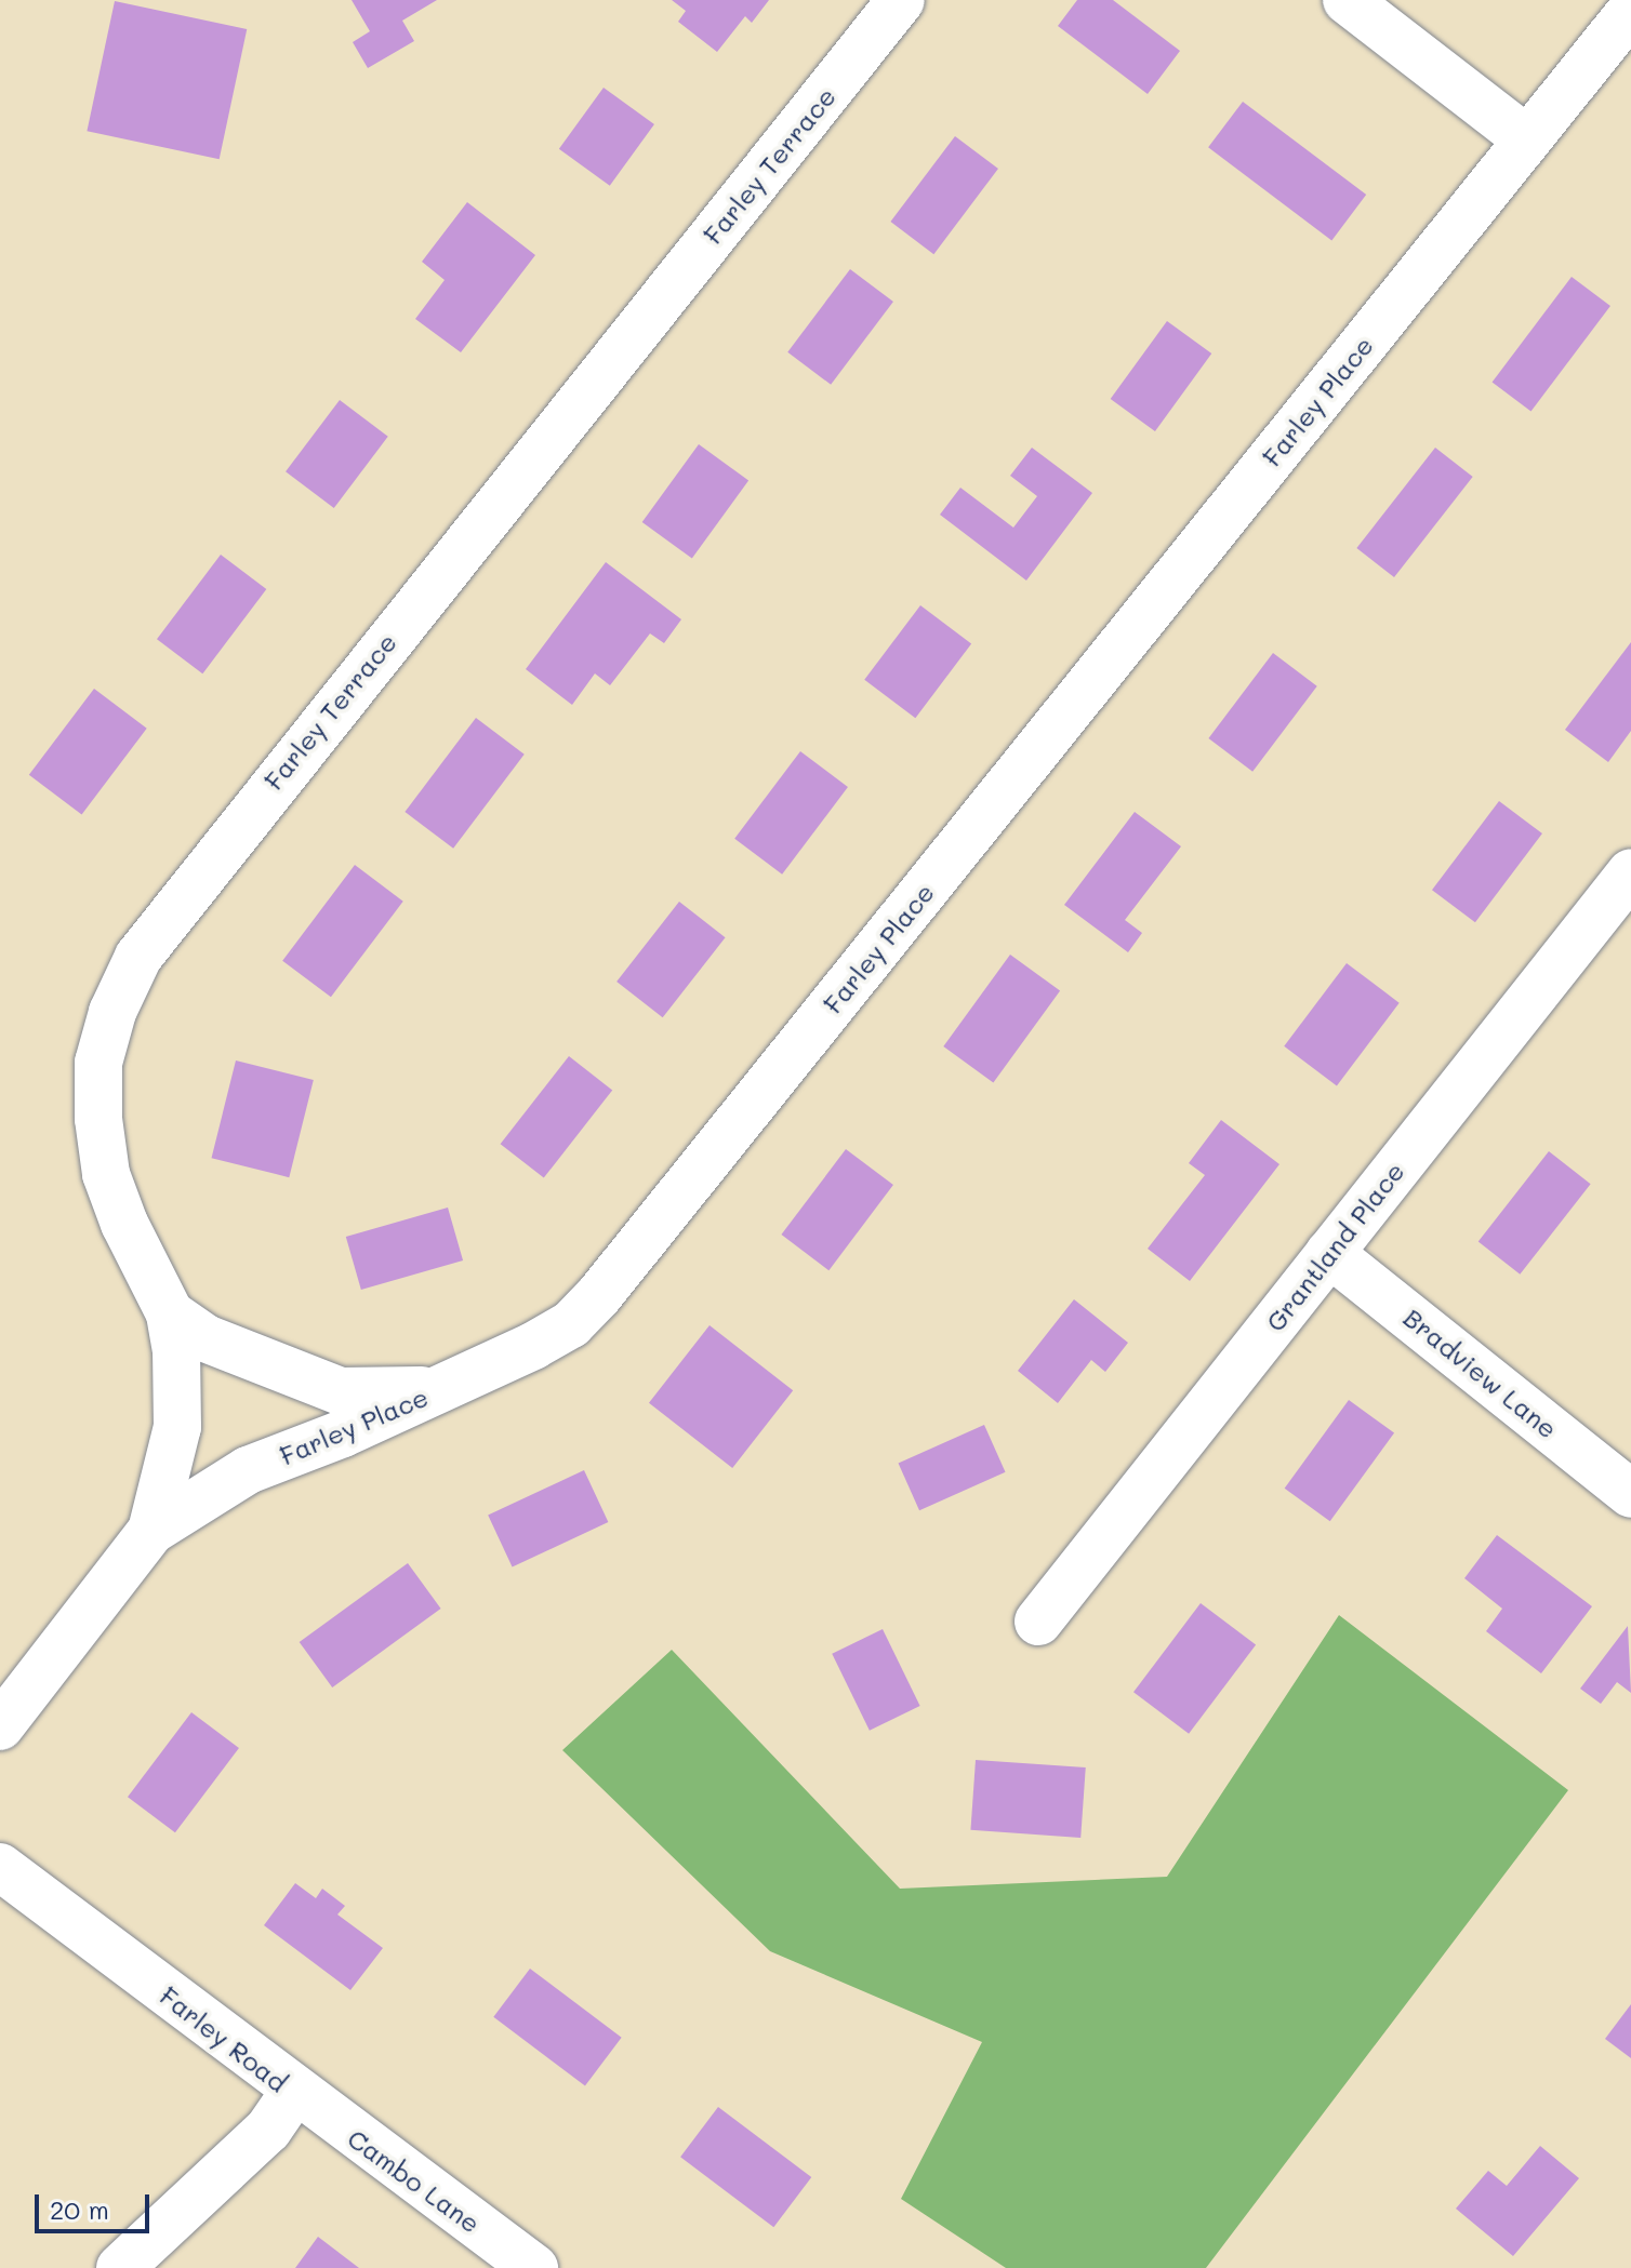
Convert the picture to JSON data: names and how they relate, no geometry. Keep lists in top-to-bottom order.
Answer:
{
  "streets": {
    "street": [
      "Farley Terrace",
      "Farley Place",
      "Grantland Place",
      "Bradview Lane",
      "Farley Road",
      "Cambo Lane"
    ]
  },
  "crossings": [
    ["Farley Terrace", "Farley Place"],
    ["Grantland Place", "Bradview Lane"],
    ["Farley Road", "Cambo Lane"]
  ],
  "scale_bar": "20 m"
}
